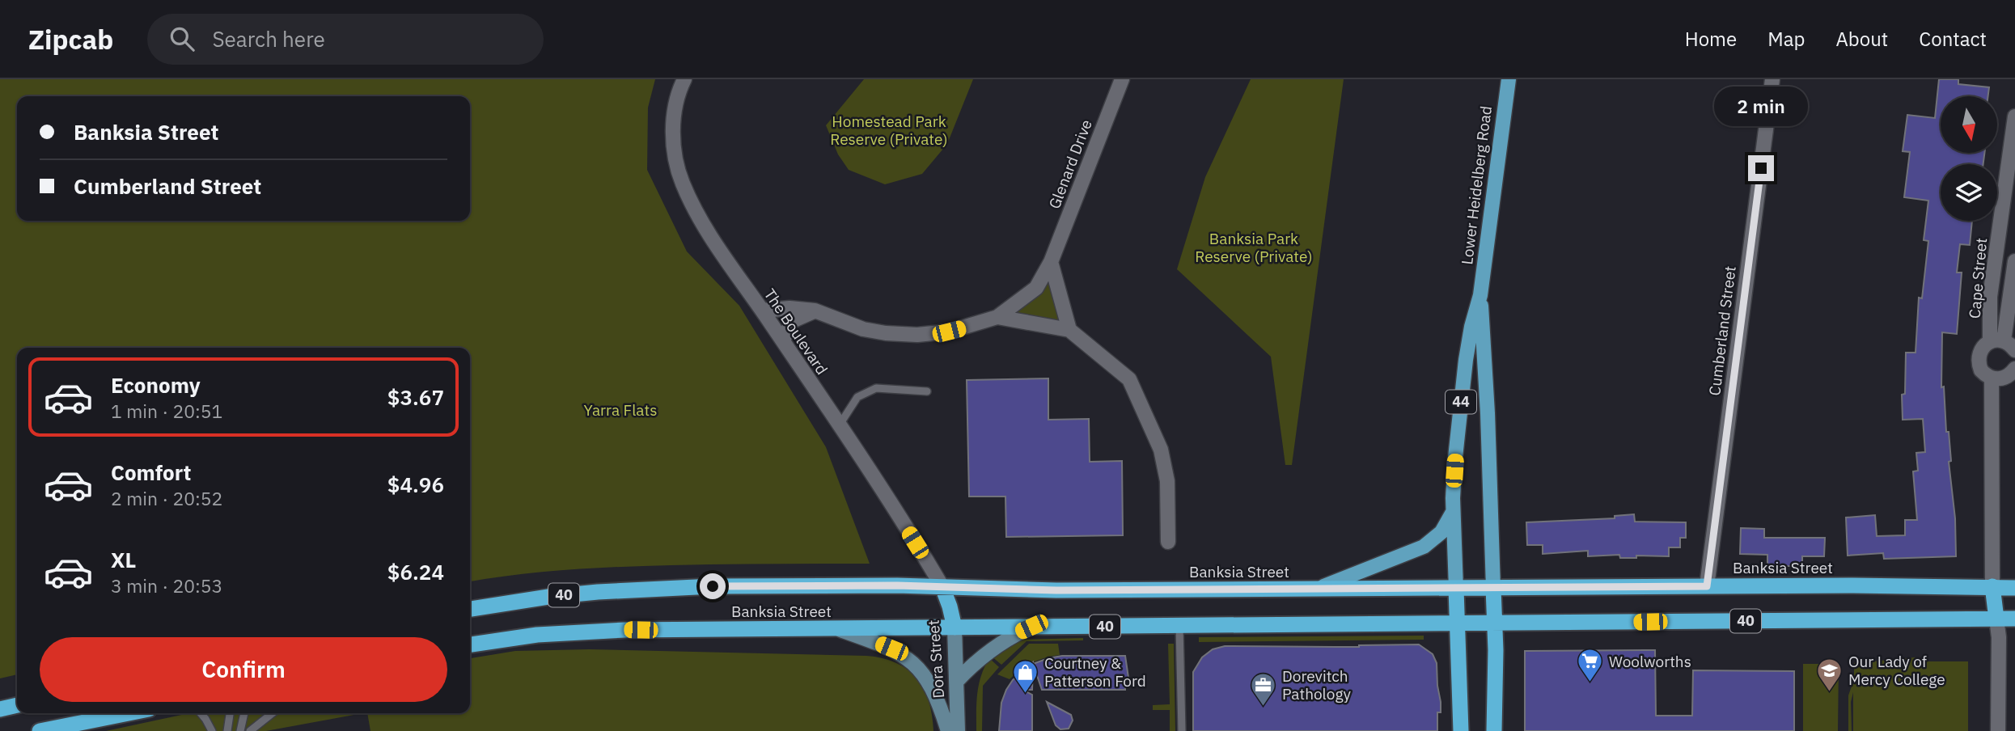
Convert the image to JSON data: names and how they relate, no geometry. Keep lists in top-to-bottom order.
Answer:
{
  "streets": {
    "highway": [
      "Lower Heidelberg Road",
      "44",
      "Banksia Street",
      "40",
      "Dora Street"
    ],
    "street": [
      "Glenard Drive",
      "Cape Street",
      "Cumberland Street",
      "The Boulevard"
    ]
  },
  "crossings": [
    ["Glenard Drive", "The Boulevard"],
    ["Lower Heidelberg Road", "Banksia Street"],
    ["Cumberland Street", "Banksia Street"],
    ["The Boulevard", "Banksia Street"],
    ["The Boulevard", "Dora Street"],
    ["Banksia Street", "Dora Street"]
  ],
  "parks": ["Homestead Park Reserve (Private)", "Banksia Park Reserve (Private)", "Yarra Flats"],
  "places": {
    "supermarket": ["Woolworths"],
    "school or university": ["Our Lady of Mercy College"],
    "shop": ["Courtney & Patterson Ford"],
    "office": ["Dorevitch Pathology"]
  },
  "north": "bottom",
  "page": {
    "header": "Zipcab",
    "search": "Search here",
    "nav": [
      "Home",
      "Map",
      "About",
      "Contact"
    ],
    "bubble": "2 min",
    "banner": ["Banksia Street", "Cumberland Street"],
    "list": [
      {
        "name": "Economy",
        "note": "1 min · 20:51",
        "value": "$3.67"
      },
      {
        "name": "Comfort",
        "note": "2 min · 20:52",
        "value": "$4.96"
      },
      {
        "name": "XL",
        "note": "3 min · 20:53",
        "value": "$6.24"
      }
    ],
    "buttons": "Confirm"
  }
}
